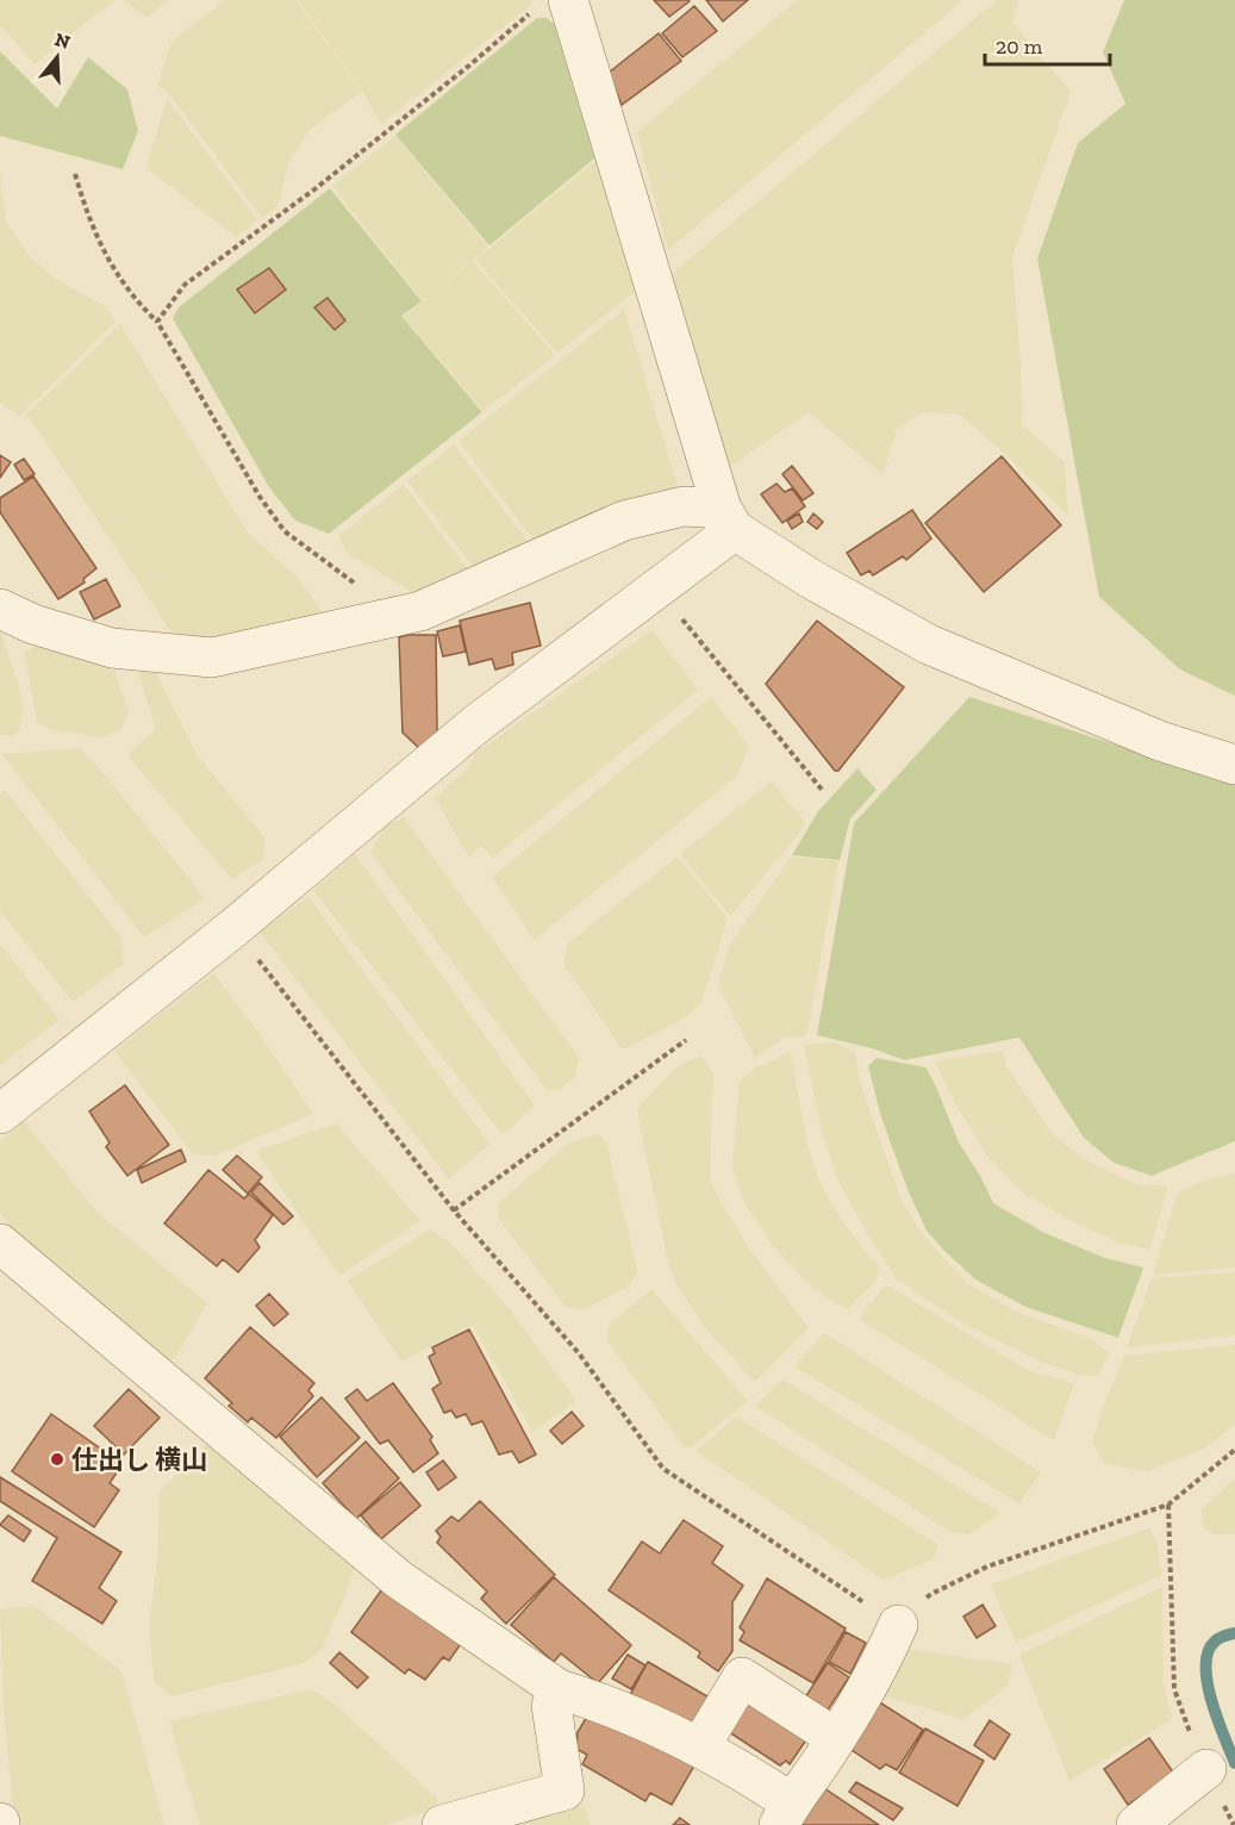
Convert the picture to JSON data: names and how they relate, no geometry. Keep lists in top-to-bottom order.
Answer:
{
  "places": ["仕出し 横山"],
  "scale_bar": "20 m",
  "north": "top"
}
